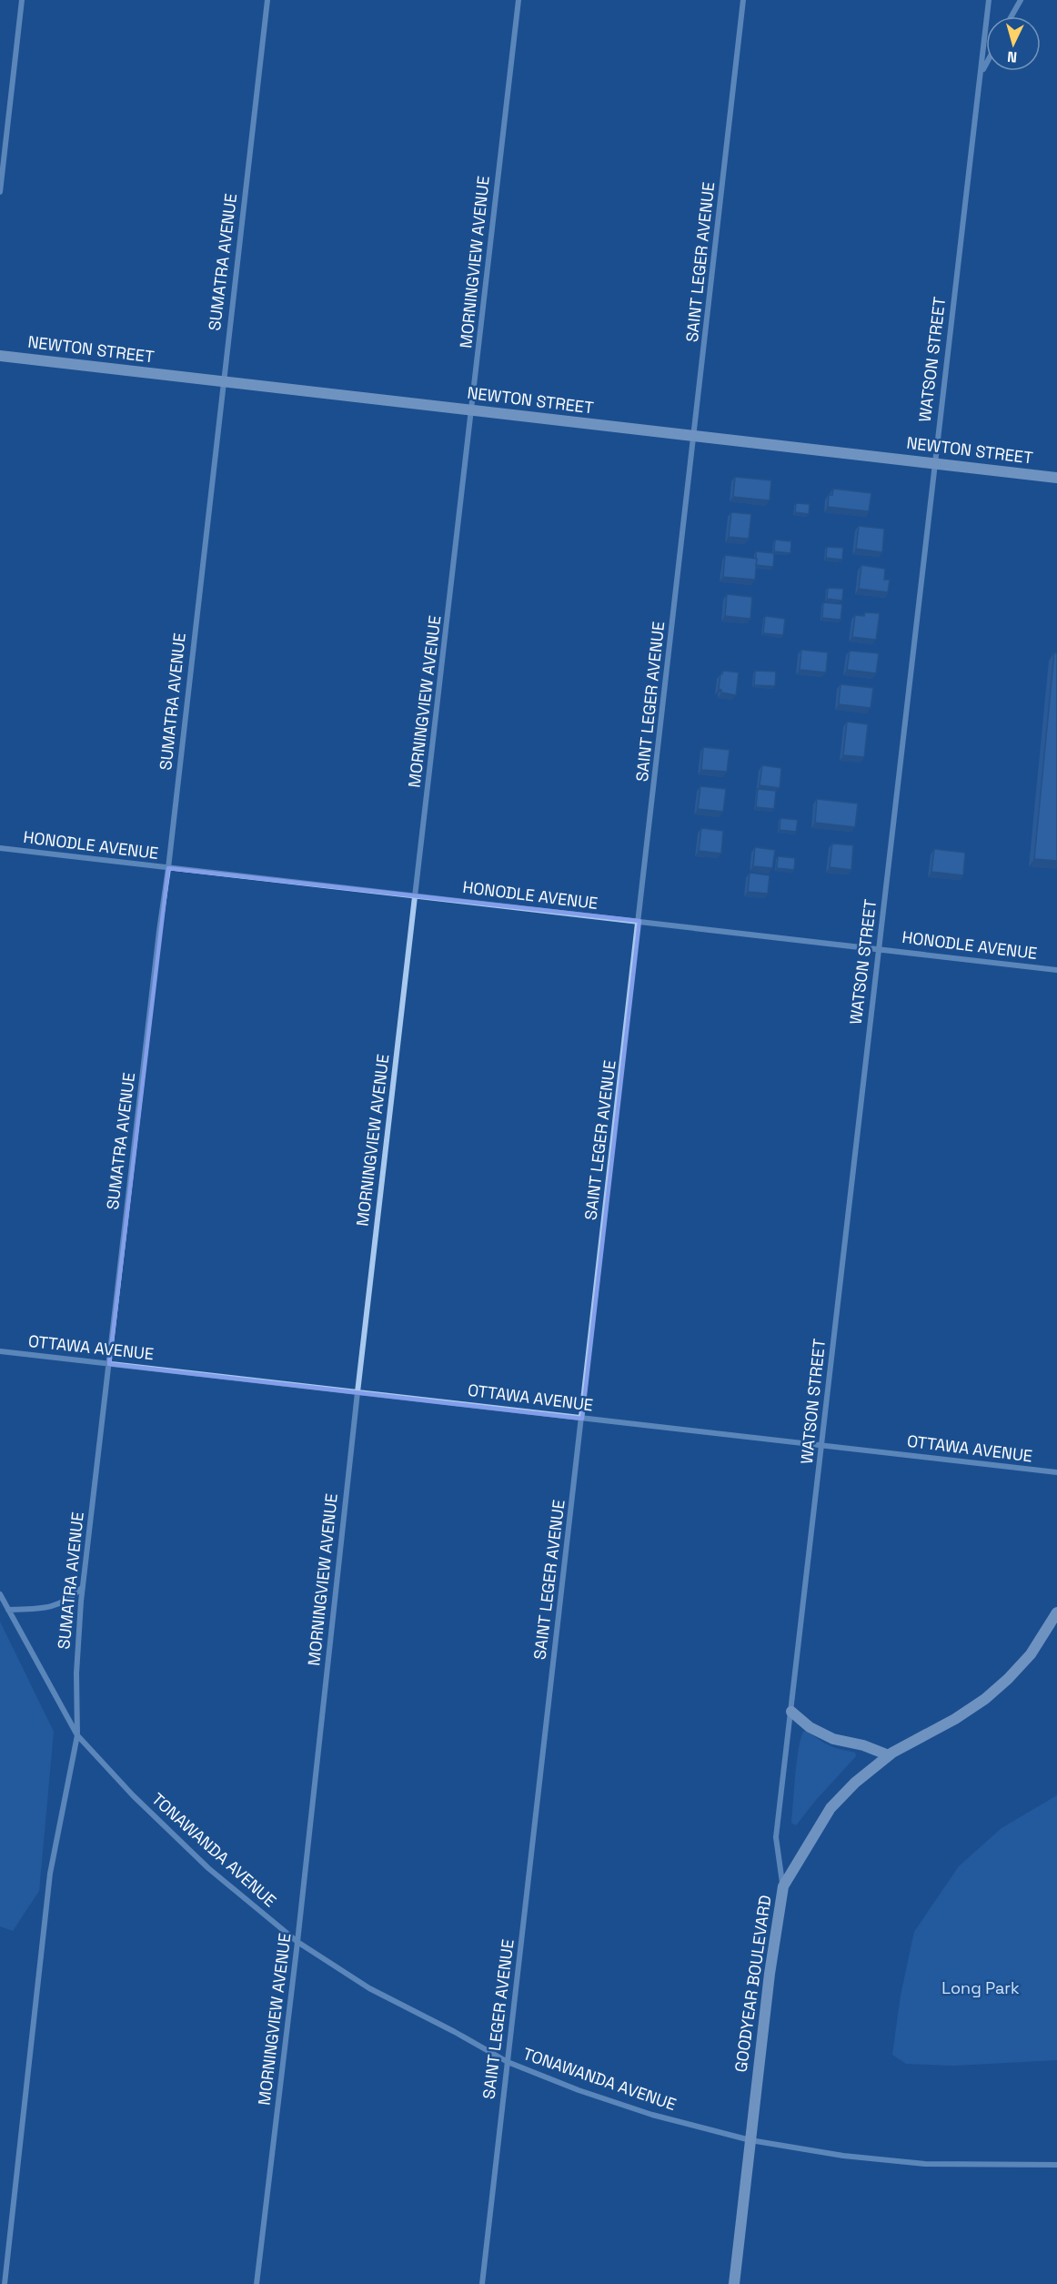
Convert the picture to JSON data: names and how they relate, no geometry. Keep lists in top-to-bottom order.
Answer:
{
  "streets": {
    "street": [
      "SUMATRA AVENUE",
      "MORNINGVIEW AVENUE",
      "SAINT LEGER AVENUE",
      "NEWTON STREET",
      "WATSON STREET",
      "HONODLE AVENUE",
      "OTTAWA AVENUE",
      "TONAWANDA AVENUE",
      "GOODYEAR BOULEVARD"
    ]
  },
  "crossings": [
    ["SUMATRA AVENUE", "NEWTON STREET"],
    ["SUMATRA AVENUE", "HONODLE AVENUE"],
    ["SUMATRA AVENUE", "OTTAWA AVENUE"],
    ["SUMATRA AVENUE", "TONAWANDA AVENUE"],
    ["MORNINGVIEW AVENUE", "NEWTON STREET"],
    ["MORNINGVIEW AVENUE", "HONODLE AVENUE"],
    ["MORNINGVIEW AVENUE", "OTTAWA AVENUE"],
    ["MORNINGVIEW AVENUE", "TONAWANDA AVENUE"],
    ["SAINT LEGER AVENUE", "NEWTON STREET"],
    ["SAINT LEGER AVENUE", "HONODLE AVENUE"],
    ["SAINT LEGER AVENUE", "OTTAWA AVENUE"],
    ["SAINT LEGER AVENUE", "TONAWANDA AVENUE"],
    ["NEWTON STREET", "WATSON STREET"],
    ["WATSON STREET", "HONODLE AVENUE"],
    ["WATSON STREET", "OTTAWA AVENUE"],
    ["WATSON STREET", "GOODYEAR BOULEVARD"],
    ["TONAWANDA AVENUE", "GOODYEAR BOULEVARD"]
  ],
  "parks": ["Long Park"],
  "north": "bottom"
}
